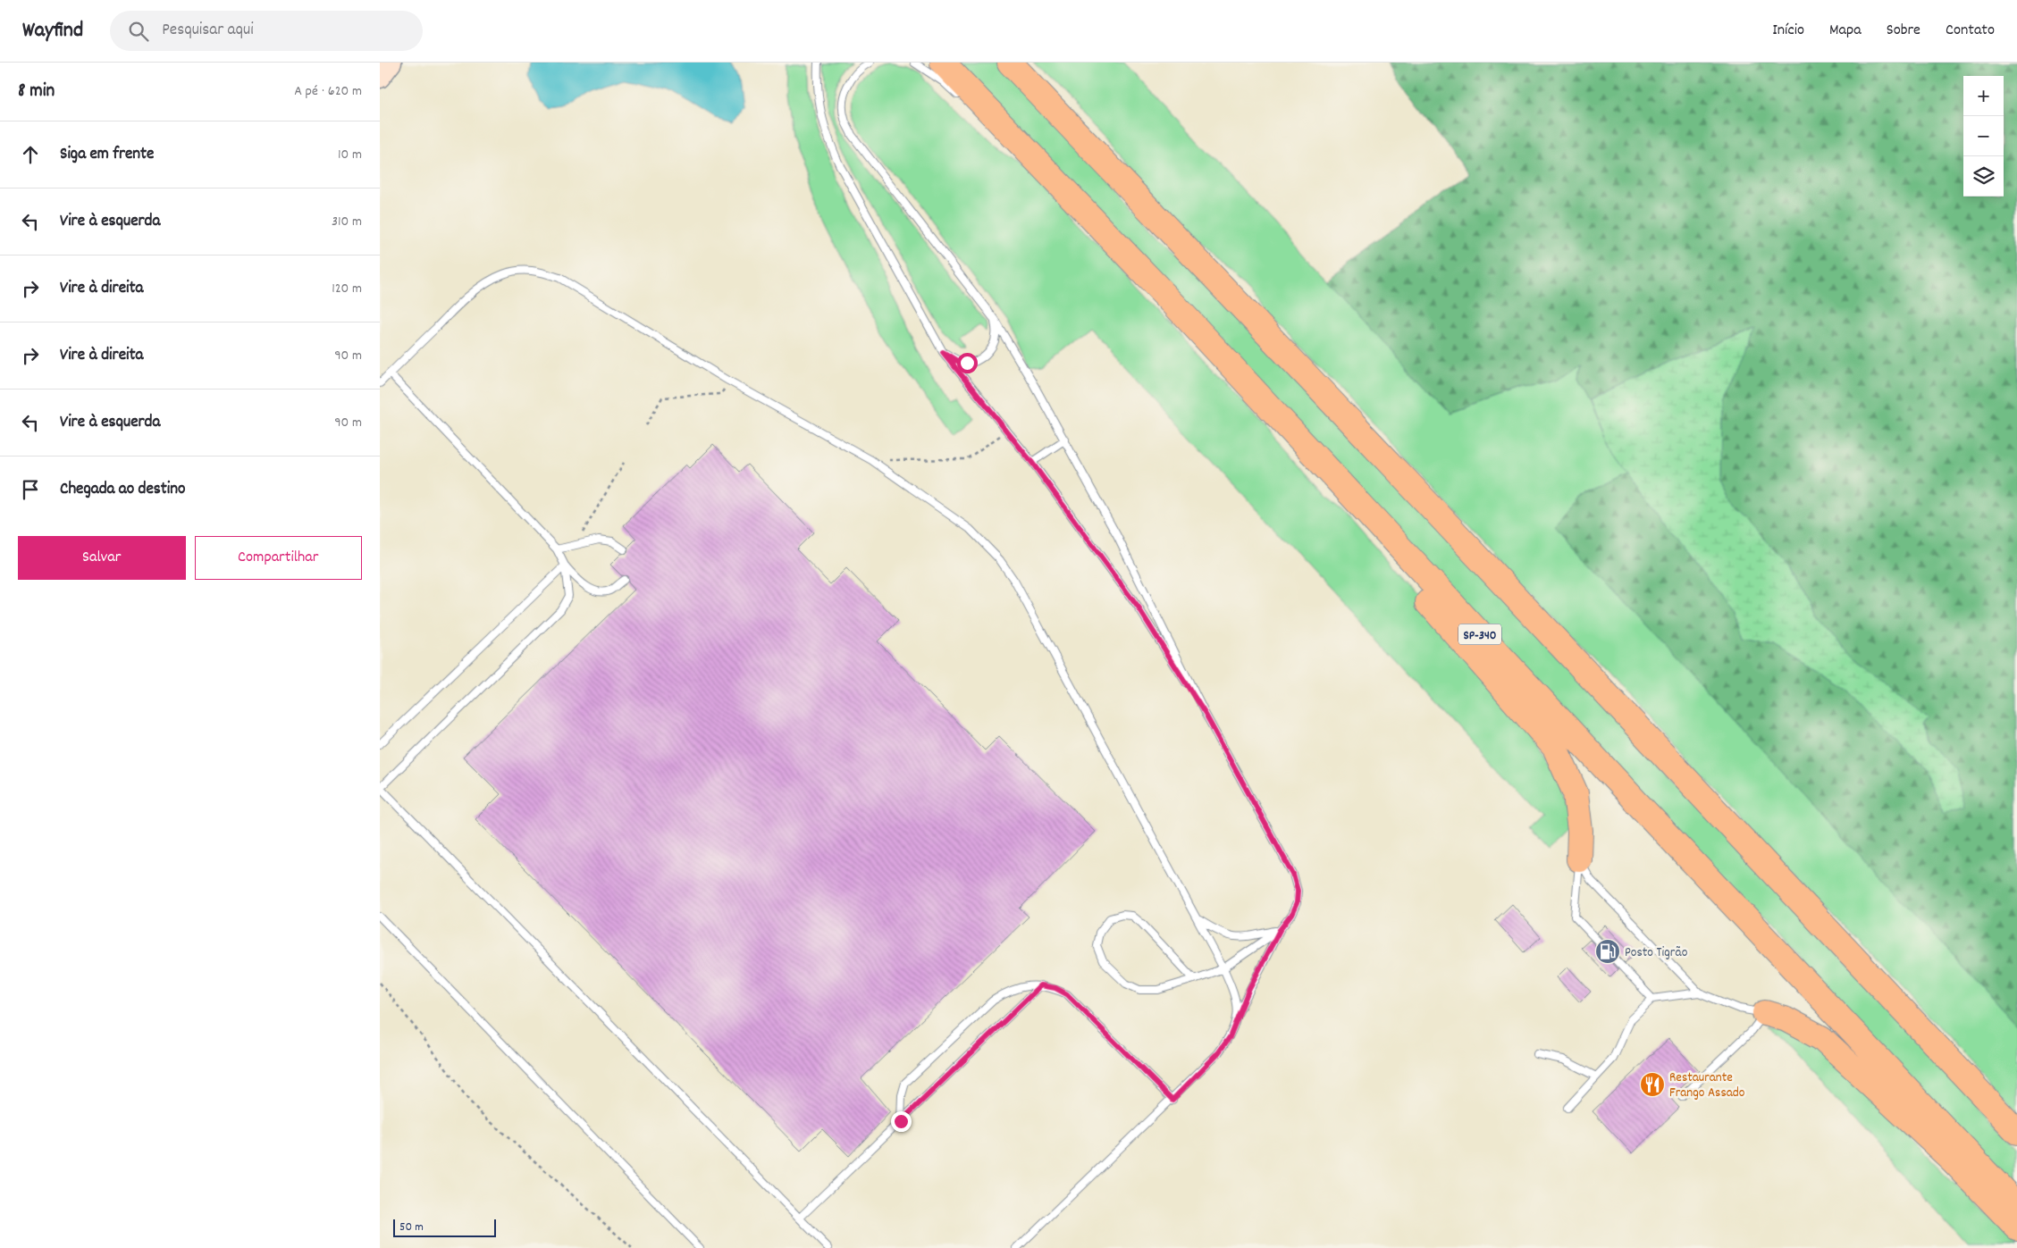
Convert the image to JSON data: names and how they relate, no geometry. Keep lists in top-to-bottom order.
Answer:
{
  "streets": {
    "highway": ["SP-340"]
  },
  "places": {
    "fuel station": ["Posto Tigrão"],
    "restaurant": ["Restaurante Frango Assado"]
  },
  "scale_bar": "50 m",
  "page": {
    "header": "Wayfind",
    "search": "Pesquisar aqui",
    "nav": [
      "Início",
      "Mapa",
      "Sobre",
      "Contato"
    ],
    "heading": ["8 min", "A pé · 620 m"],
    "map_buttons": ["+", "−"],
    "list": [
      ["Siga em frente", "10 m"],
      ["Vire à esquerda", "310 m"],
      ["Vire à direita", "120 m"],
      ["Vire à direita", "90 m"],
      ["Vire à esquerda", "90 m"],
      "Chegada ao destino"
    ],
    "buttons": ["Salvar", "Compartilhar"],
    "scale": "50 m"
  }
}
